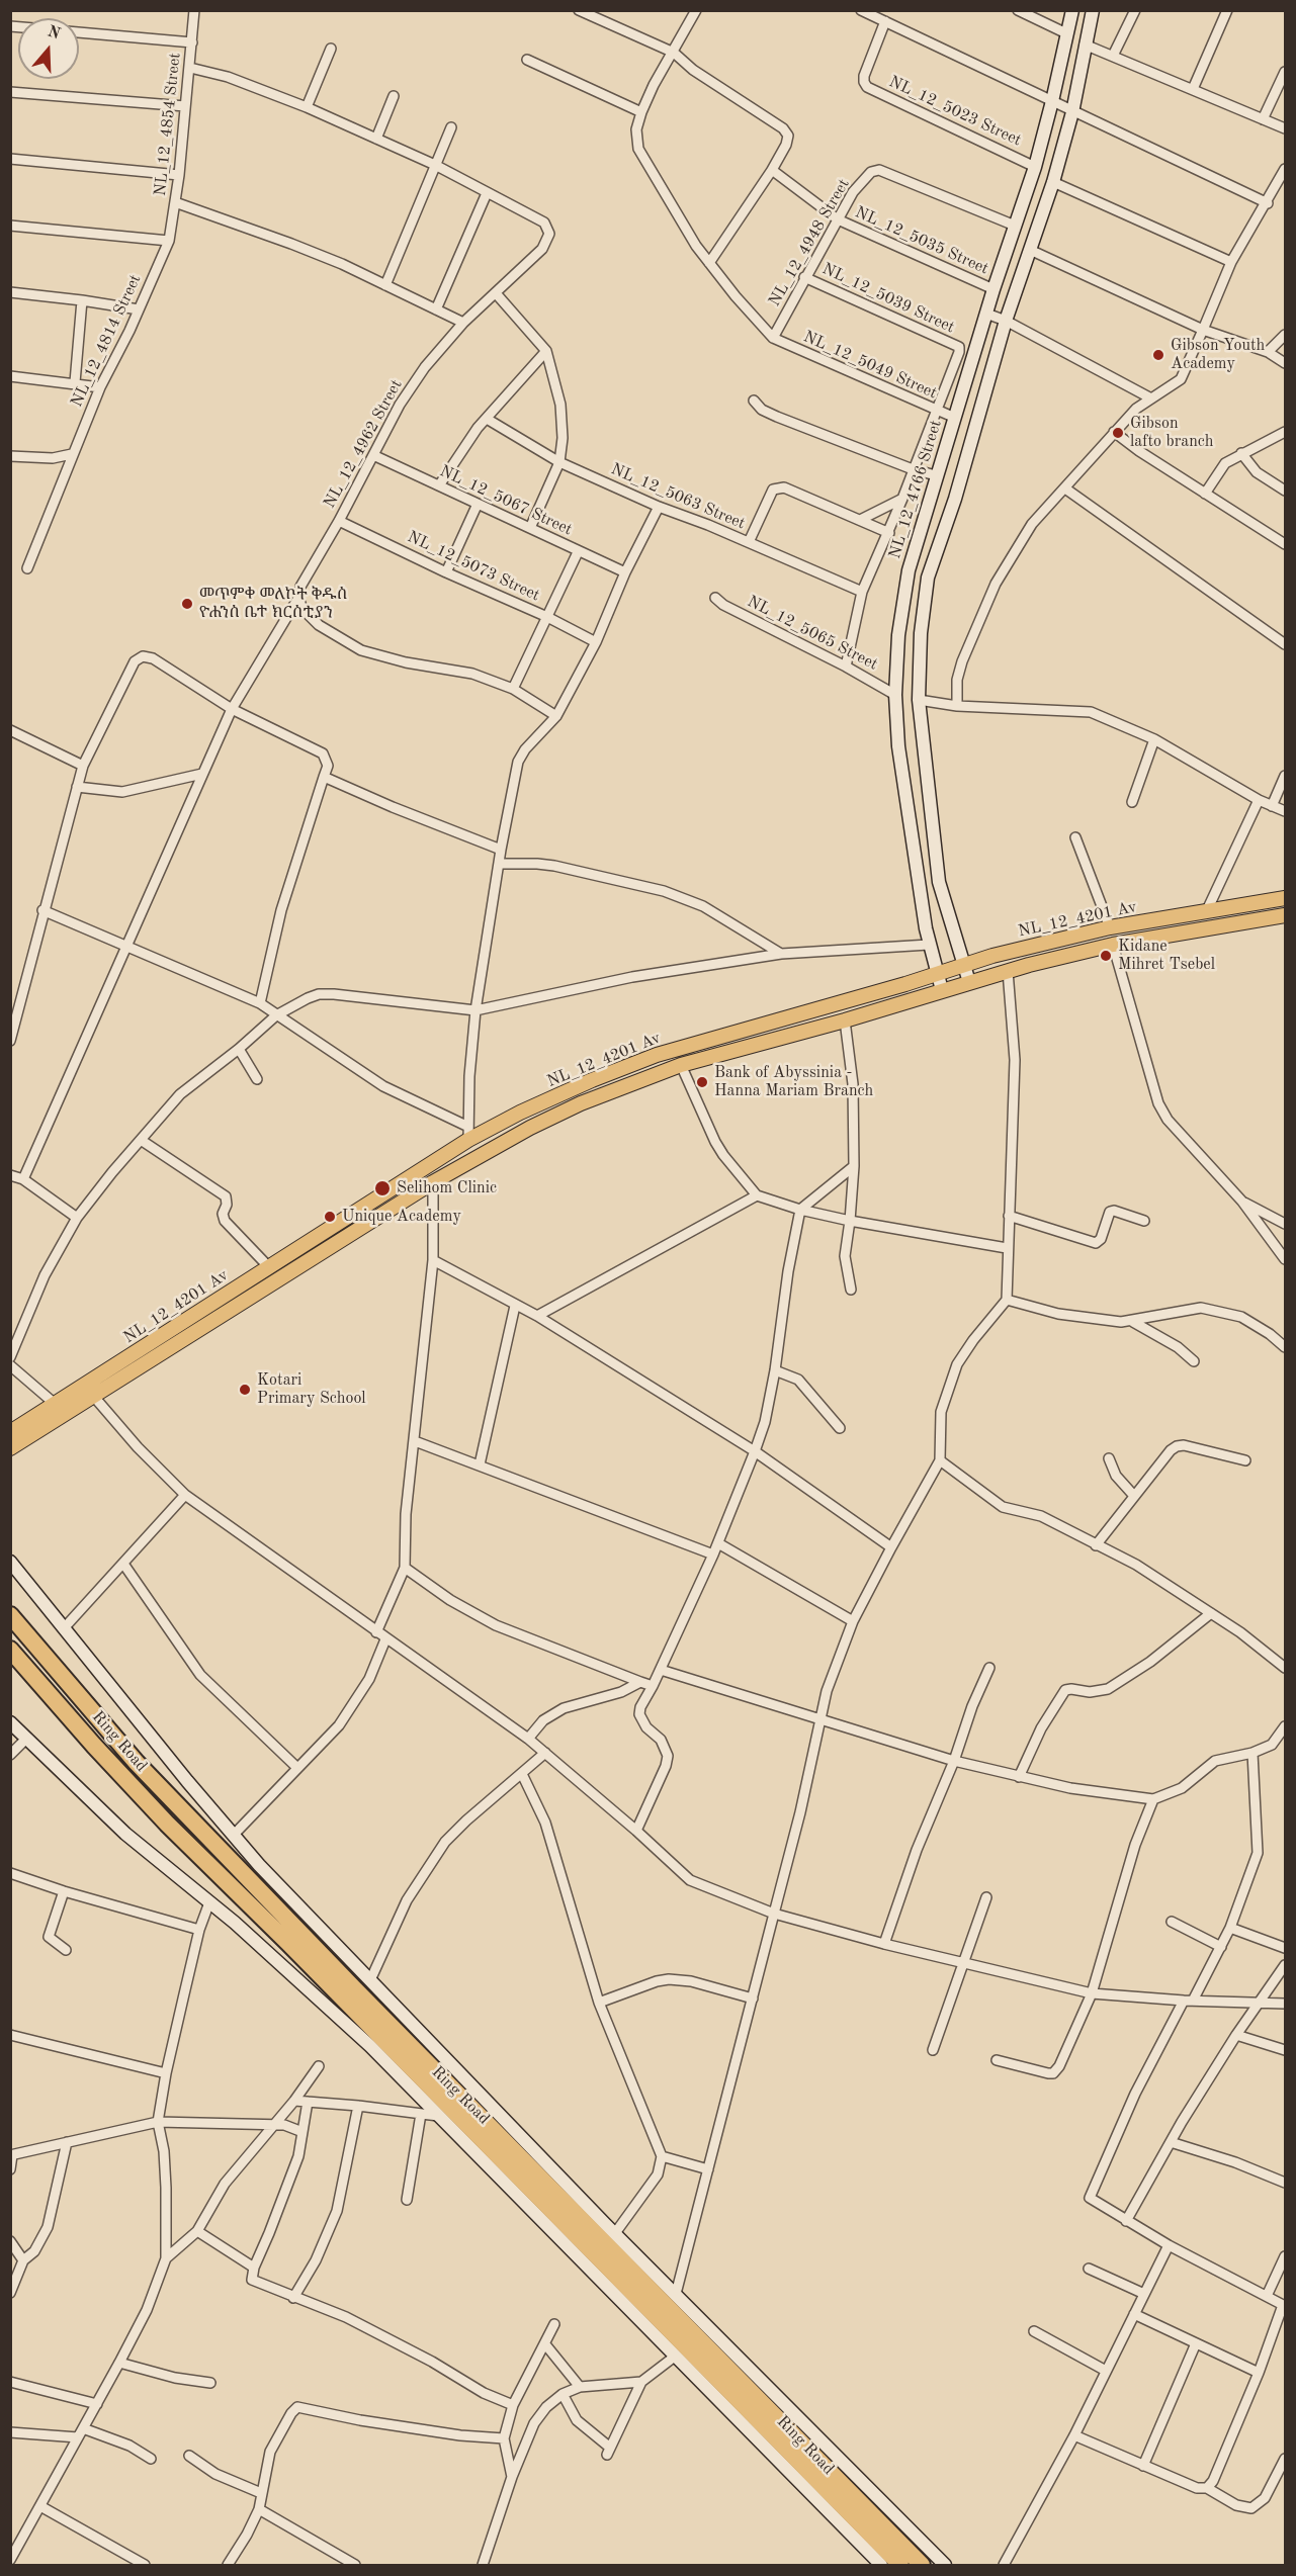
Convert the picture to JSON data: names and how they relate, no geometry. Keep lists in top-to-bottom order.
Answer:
{
  "streets": {
    "highway": ["Ring Road"],
    "main road": ["NL_12_4201 Av"],
    "street": [
      "NL_12_5023 Street",
      "NL_12_4854 Street",
      "NL_12_5035 Street",
      "NL_12_4948 Street",
      "NL_12_5039 Street",
      "NL_12_4814 Street",
      "NL_12_5049 Street",
      "NL_12_4962 Street",
      "NL_12_4766 Street",
      "NL_12_5063 Street",
      "NL_12_5067 Street",
      "NL_12_5073 Street",
      "NL_12_5065 Street"
    ]
  },
  "crossings": [
    ["NL_12_5023 Street", "NL_12_4766 Street"],
    ["NL_12_4854 Street", "NL_12_4814 Street"],
    ["NL_12_5035 Street", "NL_12_4948 Street"],
    ["NL_12_5035 Street", "NL_12_4766 Street"],
    ["NL_12_4948 Street", "NL_12_5039 Street"],
    ["NL_12_4948 Street", "NL_12_5049 Street"],
    ["NL_12_4948 Street", "NL_12_4766 Street"],
    ["NL_12_5039 Street", "NL_12_4766 Street"],
    ["NL_12_5049 Street", "NL_12_4766 Street"],
    ["NL_12_4962 Street", "NL_12_5067 Street"],
    ["NL_12_4962 Street", "NL_12_5073 Street"],
    ["NL_12_4766 Street", "NL_12_5063 Street"],
    ["NL_12_4766 Street", "NL_12_5065 Street"],
    ["NL_12_4766 Street", "NL_12_4201 Av"]
  ],
  "places": [
    "Gibson Youth Academy",
    "Gibson lafto branch",
    "መጥምቀ መለኮት ቅዱስ ዮሐንስ ቤተ ክርስቲያን",
    "Kidane Mihret Tsebel",
    "Bank of Abyssinia - Hanna Mariam Branch",
    "Selihom Clinic",
    "Unique Academy",
    "Kotari Primary School"
  ],
  "north": "top"
}
